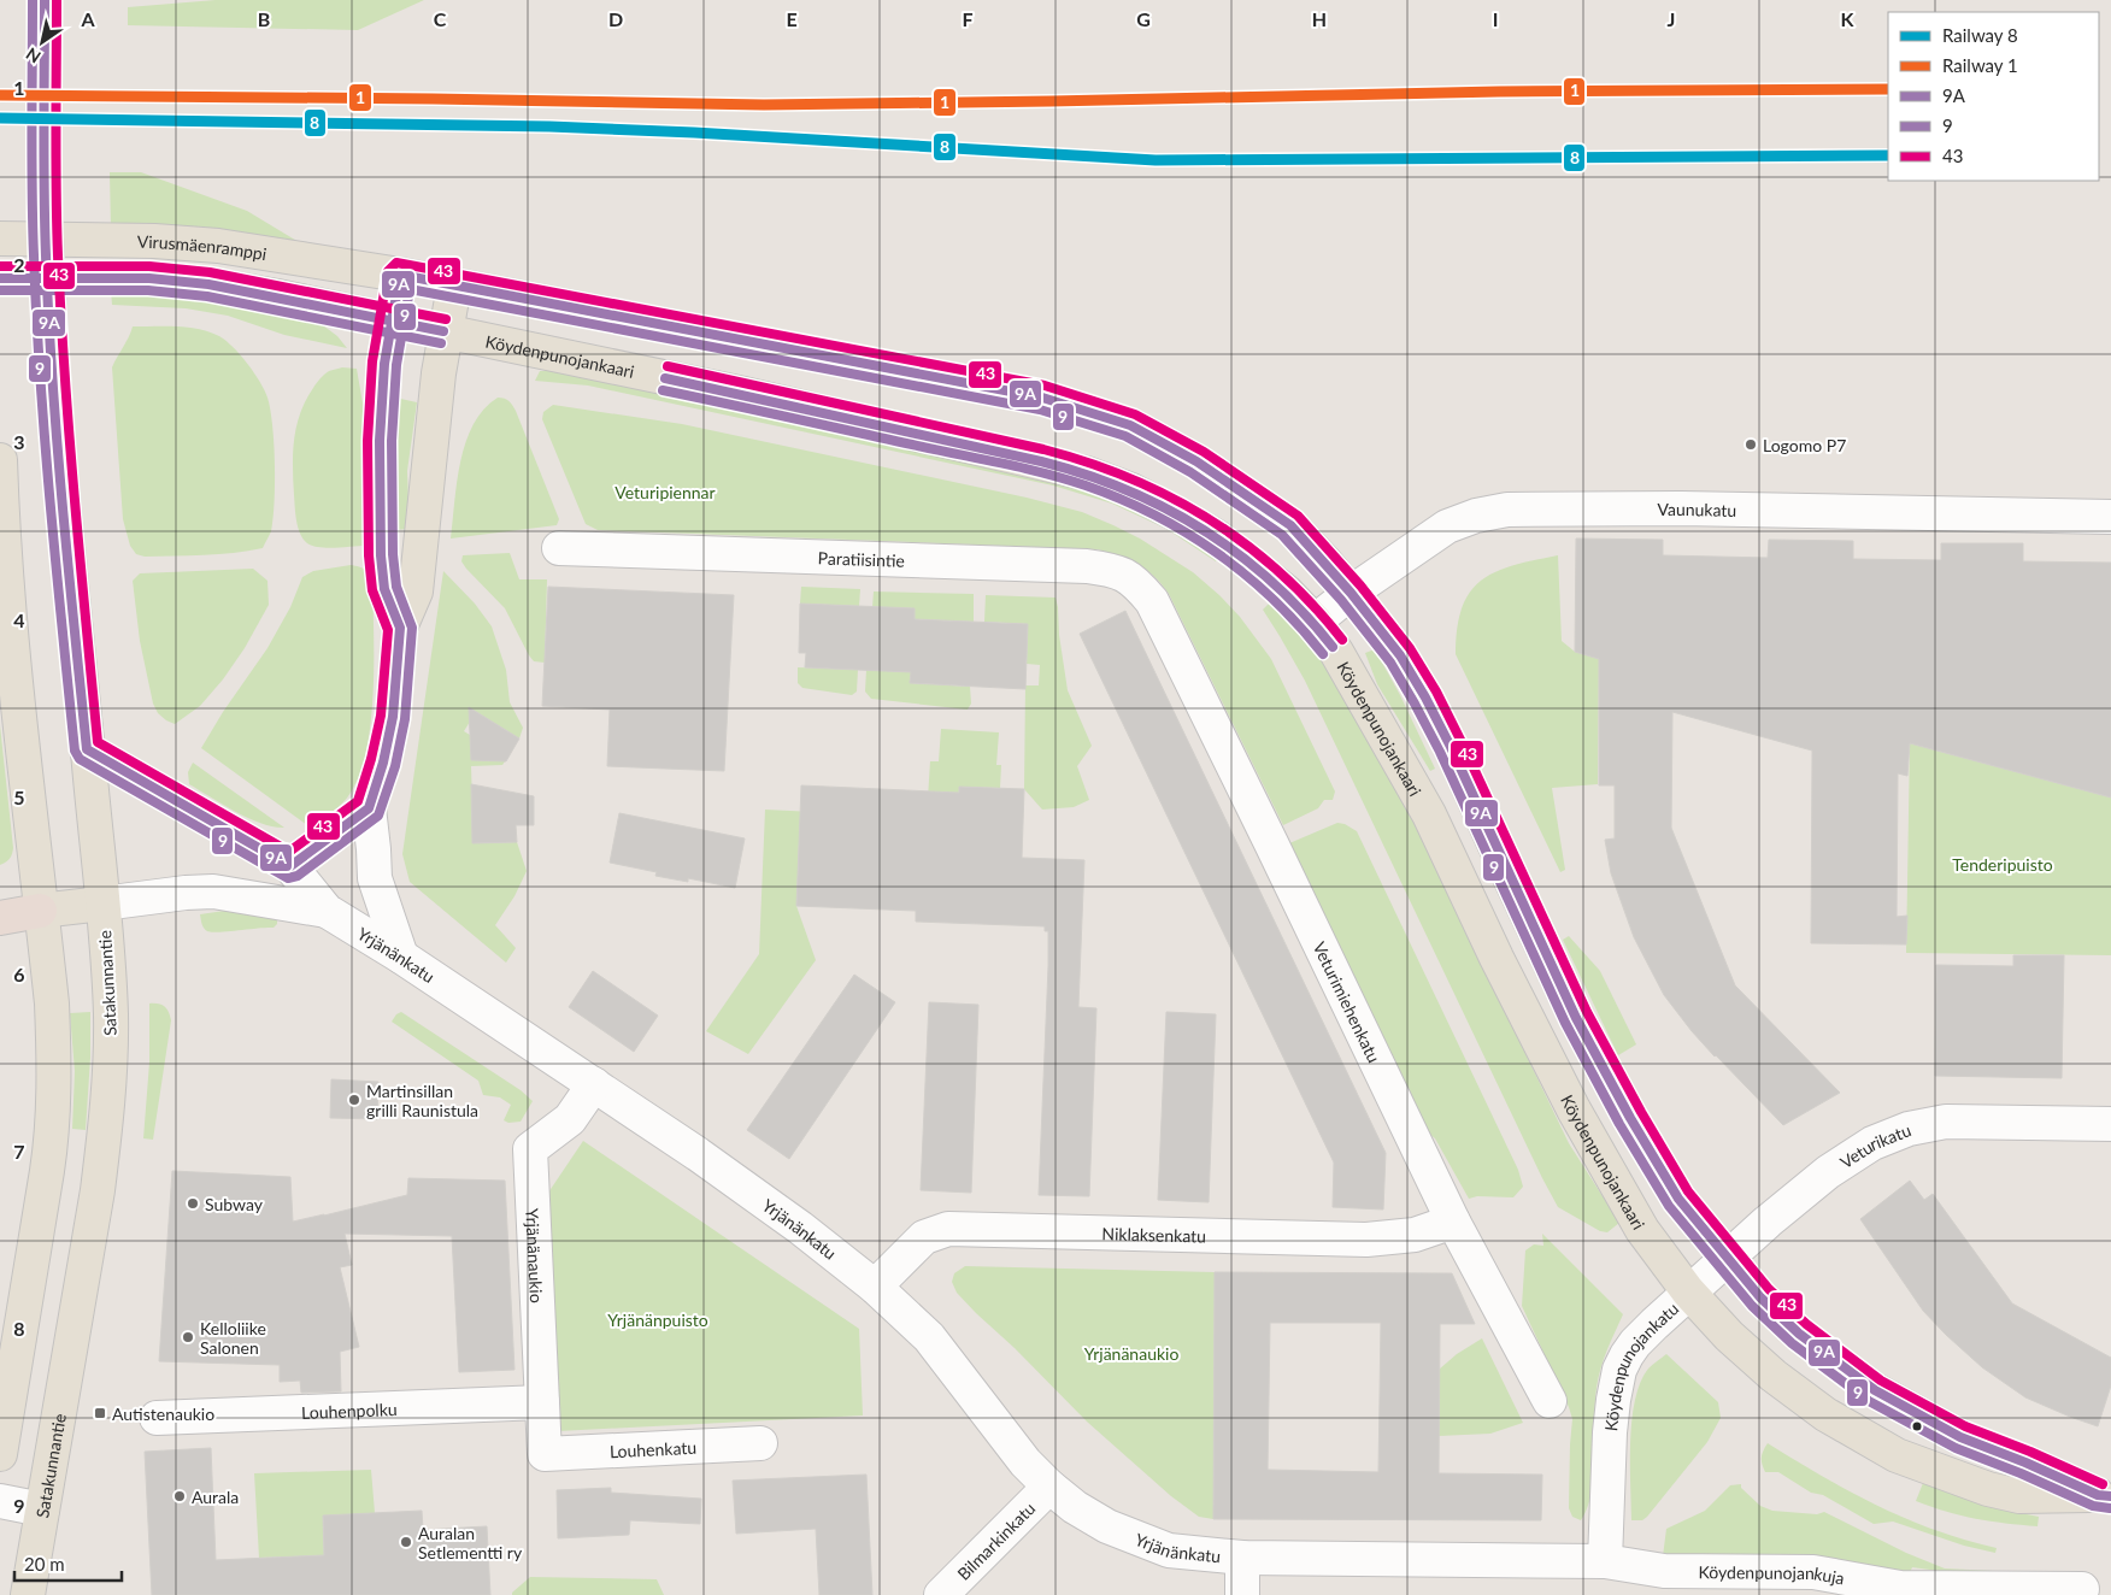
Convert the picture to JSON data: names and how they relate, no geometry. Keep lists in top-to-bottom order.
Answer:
{
  "streets": {
    "main road": [
      "Virusmäenramppi",
      "Köydenpunojankaari",
      "Yrjänänkatu",
      "Satakunnantie",
      "Köydenpunojankatu"
    ],
    "street": [
      "Vaunukatu",
      "Paratiisintie",
      "Veturimiehenkatu",
      "Veturikatu",
      "Niklaksenkatu",
      "Yrjänänaukio",
      "Louhenpolku",
      "Louhenkatu",
      "Bilmarkinkatu",
      "Köydenpunojankuja"
    ]
  },
  "crossings": [
    ["Virusmäenramppi", "Köydenpunojankaari"],
    ["Köydenpunojankaari", "Vaunukatu"],
    ["Köydenpunojankaari", "Veturikatu"],
    ["Köydenpunojankaari", "Köydenpunojankatu"],
    ["Paratiisintie", "Veturimiehenkatu"],
    ["Yrjänänkatu", "Satakunnantie"],
    ["Yrjänänkatu", "Niklaksenkatu"],
    ["Yrjänänkatu", "Yrjänänaukio"],
    ["Yrjänänkatu", "Bilmarkinkatu"],
    ["Veturimiehenkatu", "Niklaksenkatu"],
    ["Veturikatu", "Köydenpunojankatu"],
    ["Yrjänänaukio", "Louhenpolku"],
    ["Yrjänänaukio", "Louhenkatu"],
    ["Köydenpunojankatu", "Köydenpunojankuja"]
  ],
  "parks": [
    "Veturipiennar",
    "Tenderipuisto",
    "Yrjänänpuisto",
    "Yrjänänaukio"
  ],
  "places": {
    "other": [
      "Logomo P7",
      "Martinsillan grilli Raunistula",
      "Subway",
      "Kelloliike Salonen",
      "Aurala",
      "Auralan Setlementti ry"
    ],
    "transit": ["Autistenaukio"]
  },
  "lines": [
    "transit line 9A",
    "transit line 9",
    "transit line 43",
    "rail line 1",
    "rail line 8"
  ],
  "legend": [
    "Railway 8",
    "Railway 1",
    "9A",
    "9",
    "43"
  ],
  "scale_bar": "20 m",
  "north": "bottom left",
  "grid": {
    "columns": [
      "A",
      "B",
      "C",
      "D",
      "E",
      "F",
      "G",
      "H",
      "I",
      "J",
      "K"
    ],
    "rows": [
      "1",
      "2",
      "3",
      "4",
      "5",
      "6",
      "7",
      "8",
      "9"
    ]
  }
}
